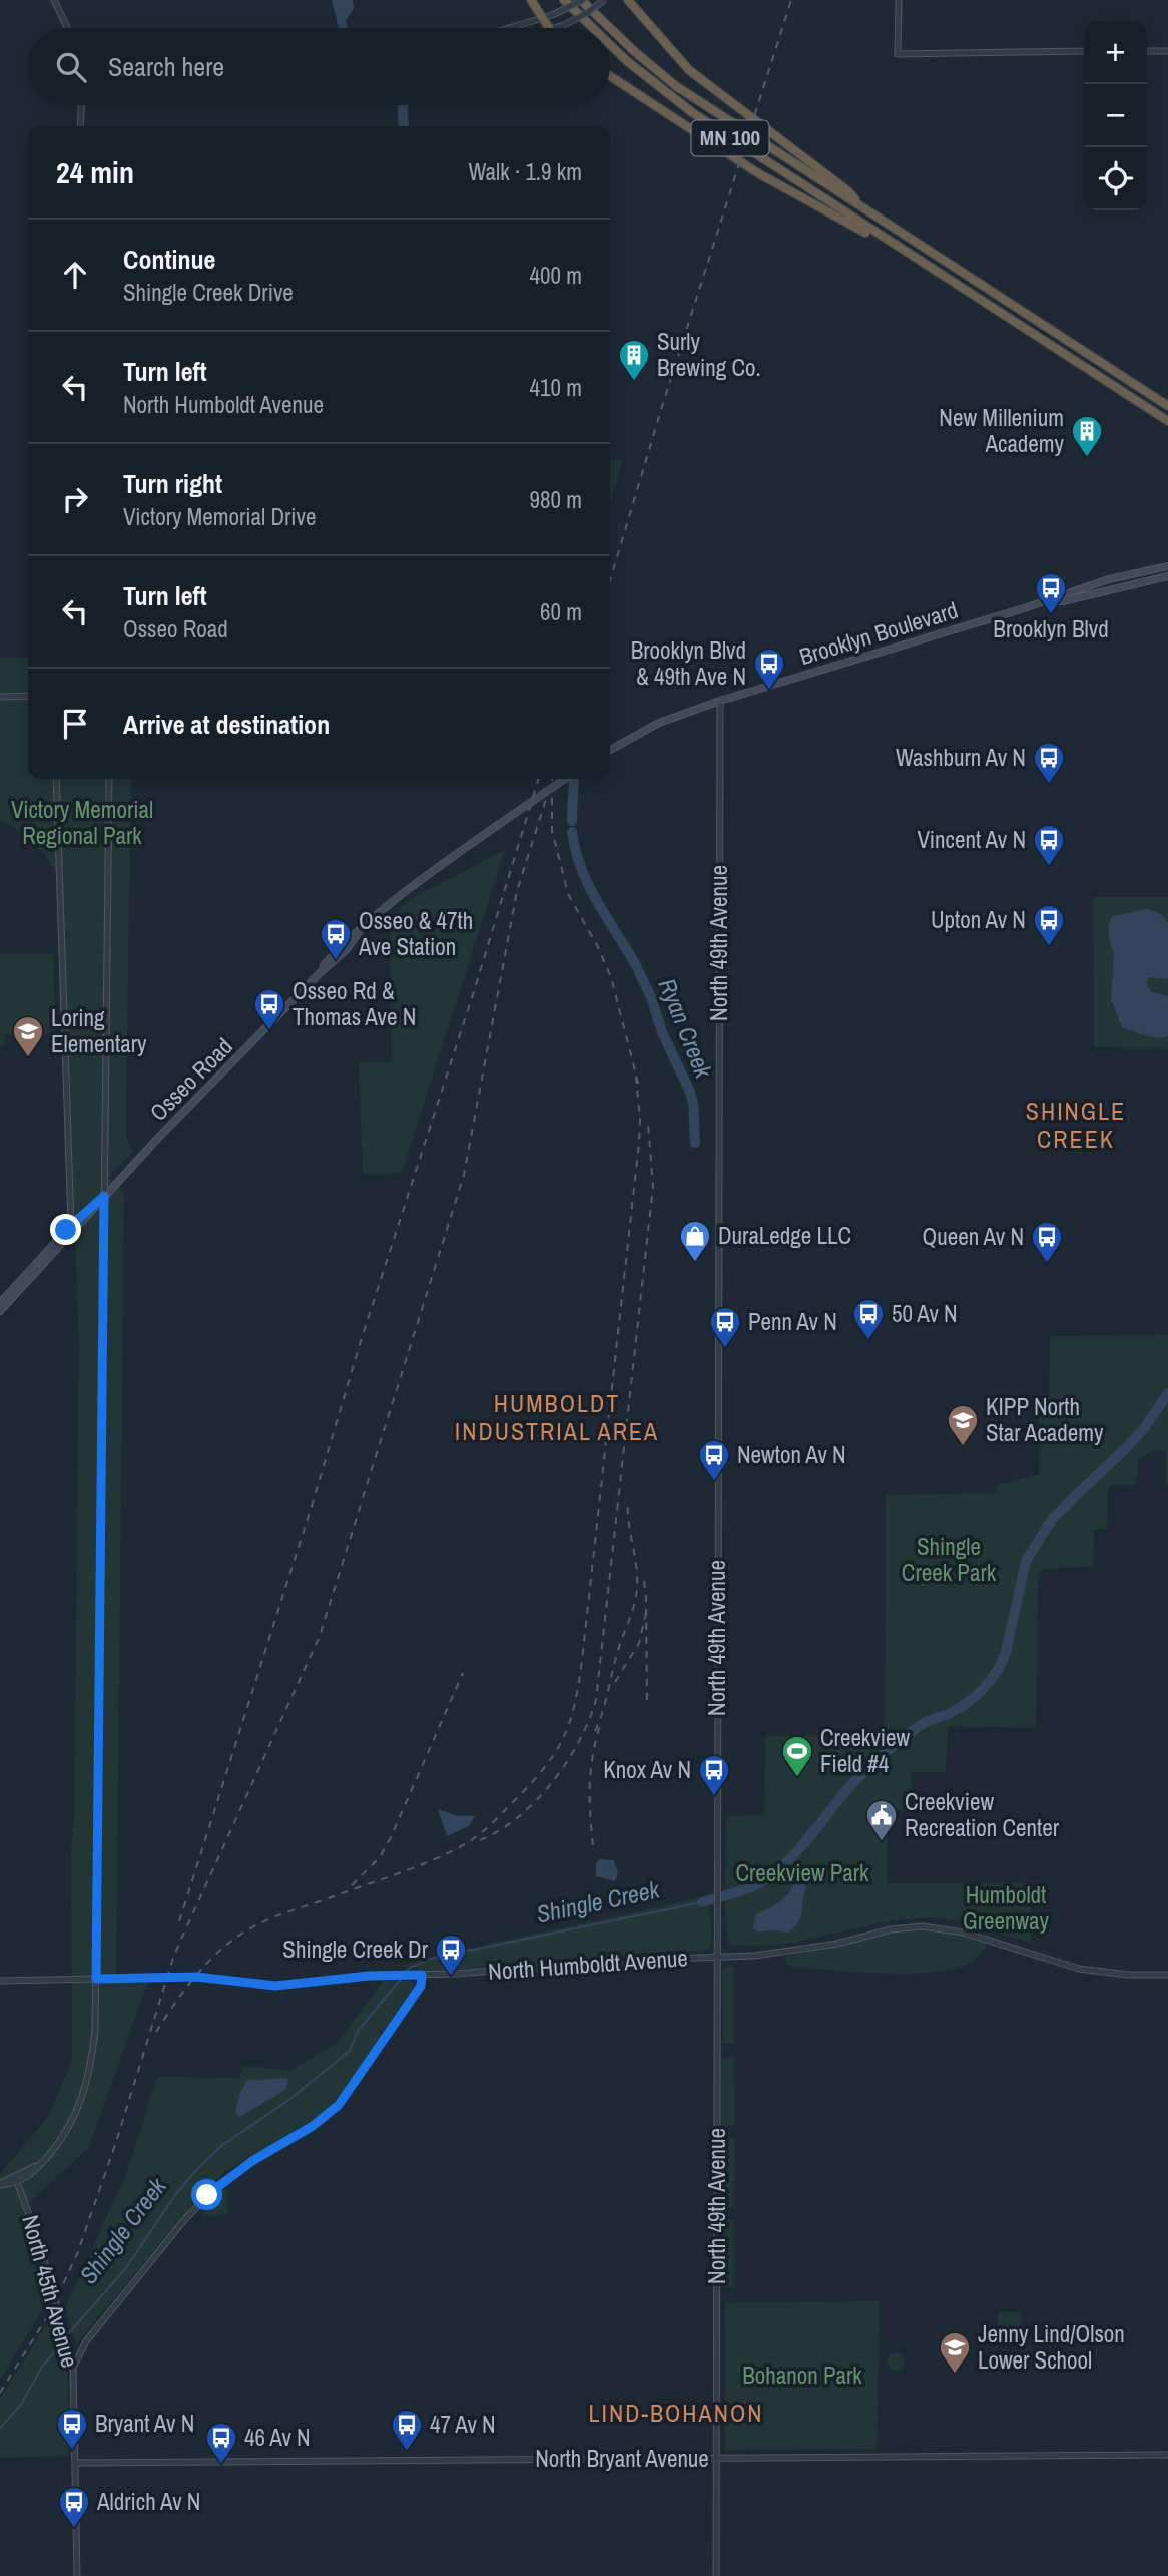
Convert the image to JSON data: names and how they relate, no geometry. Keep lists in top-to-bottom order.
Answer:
{
  "streets": {
    "highway": ["MN 100"],
    "main road": ["Brooklyn Boulevard", "Osseo Road"],
    "street": [
      "North 49th Avenue",
      "North Humboldt Avenue",
      "North 45th Avenue",
      "North Bryant Avenue"
    ]
  },
  "crossings": [
    ["Brooklyn Boulevard", "North 49th Avenue"],
    ["North 49th Avenue", "North Humboldt Avenue"],
    ["North 49th Avenue", "North Bryant Avenue"],
    ["North 45th Avenue", "North Bryant Avenue"]
  ],
  "districts": ["SHINGLE CREEK", "HUMBOLDT INDUSTRIAL AREA", "LIND-BOHANON"],
  "water": ["Ryan Creek", "Shingle Creek"],
  "parks": [
    "Victory Memorial Regional Park",
    "Shingle Creek Park",
    "Creekview Park",
    "Humboldt Greenway",
    "Bohanon Park"
  ],
  "places": {
    "building": ["Surly Brewing Co.", "New Millenium Academy"],
    "bus stop": [
      "Brooklyn Blvd",
      "Brooklyn Blvd & 49th Ave N",
      "Washburn Av N",
      "Vincent Av N",
      "Upton Av N",
      "Osseo & 47th Ave Station",
      "Osseo Rd & Thomas Ave N",
      "Queen Av N",
      "50 Av N",
      "Penn Av N",
      "Newton Av N",
      "Knox Av N",
      "Shingle Creek Dr",
      "Bryant Av N",
      "47 Av N",
      "46 Av N",
      "Aldrich Av N"
    ],
    "school or university": ["Loring Elementary", "KIPP North Star Academy", "Jenny Lind/Olson Lower School"],
    "shop": ["DuraLedge LLC"],
    "sports": ["Creekview Field #4"],
    "public building": ["Creekview Recreation Center"]
  },
  "page": {
    "map_buttons": ["+", "−"],
    "search": "Search here",
    "heading": ["24 min", "Walk · 1.9 km"],
    "list": [
      ["Continue", "Shingle Creek Drive", "400 m"],
      ["Turn left", "North Humboldt Avenue", "410 m"],
      ["Turn right", "Victory Memorial Drive", "980 m"],
      ["Turn left", "Osseo Road", "60 m"],
      "Arrive at destination"
    ]
  }
}
